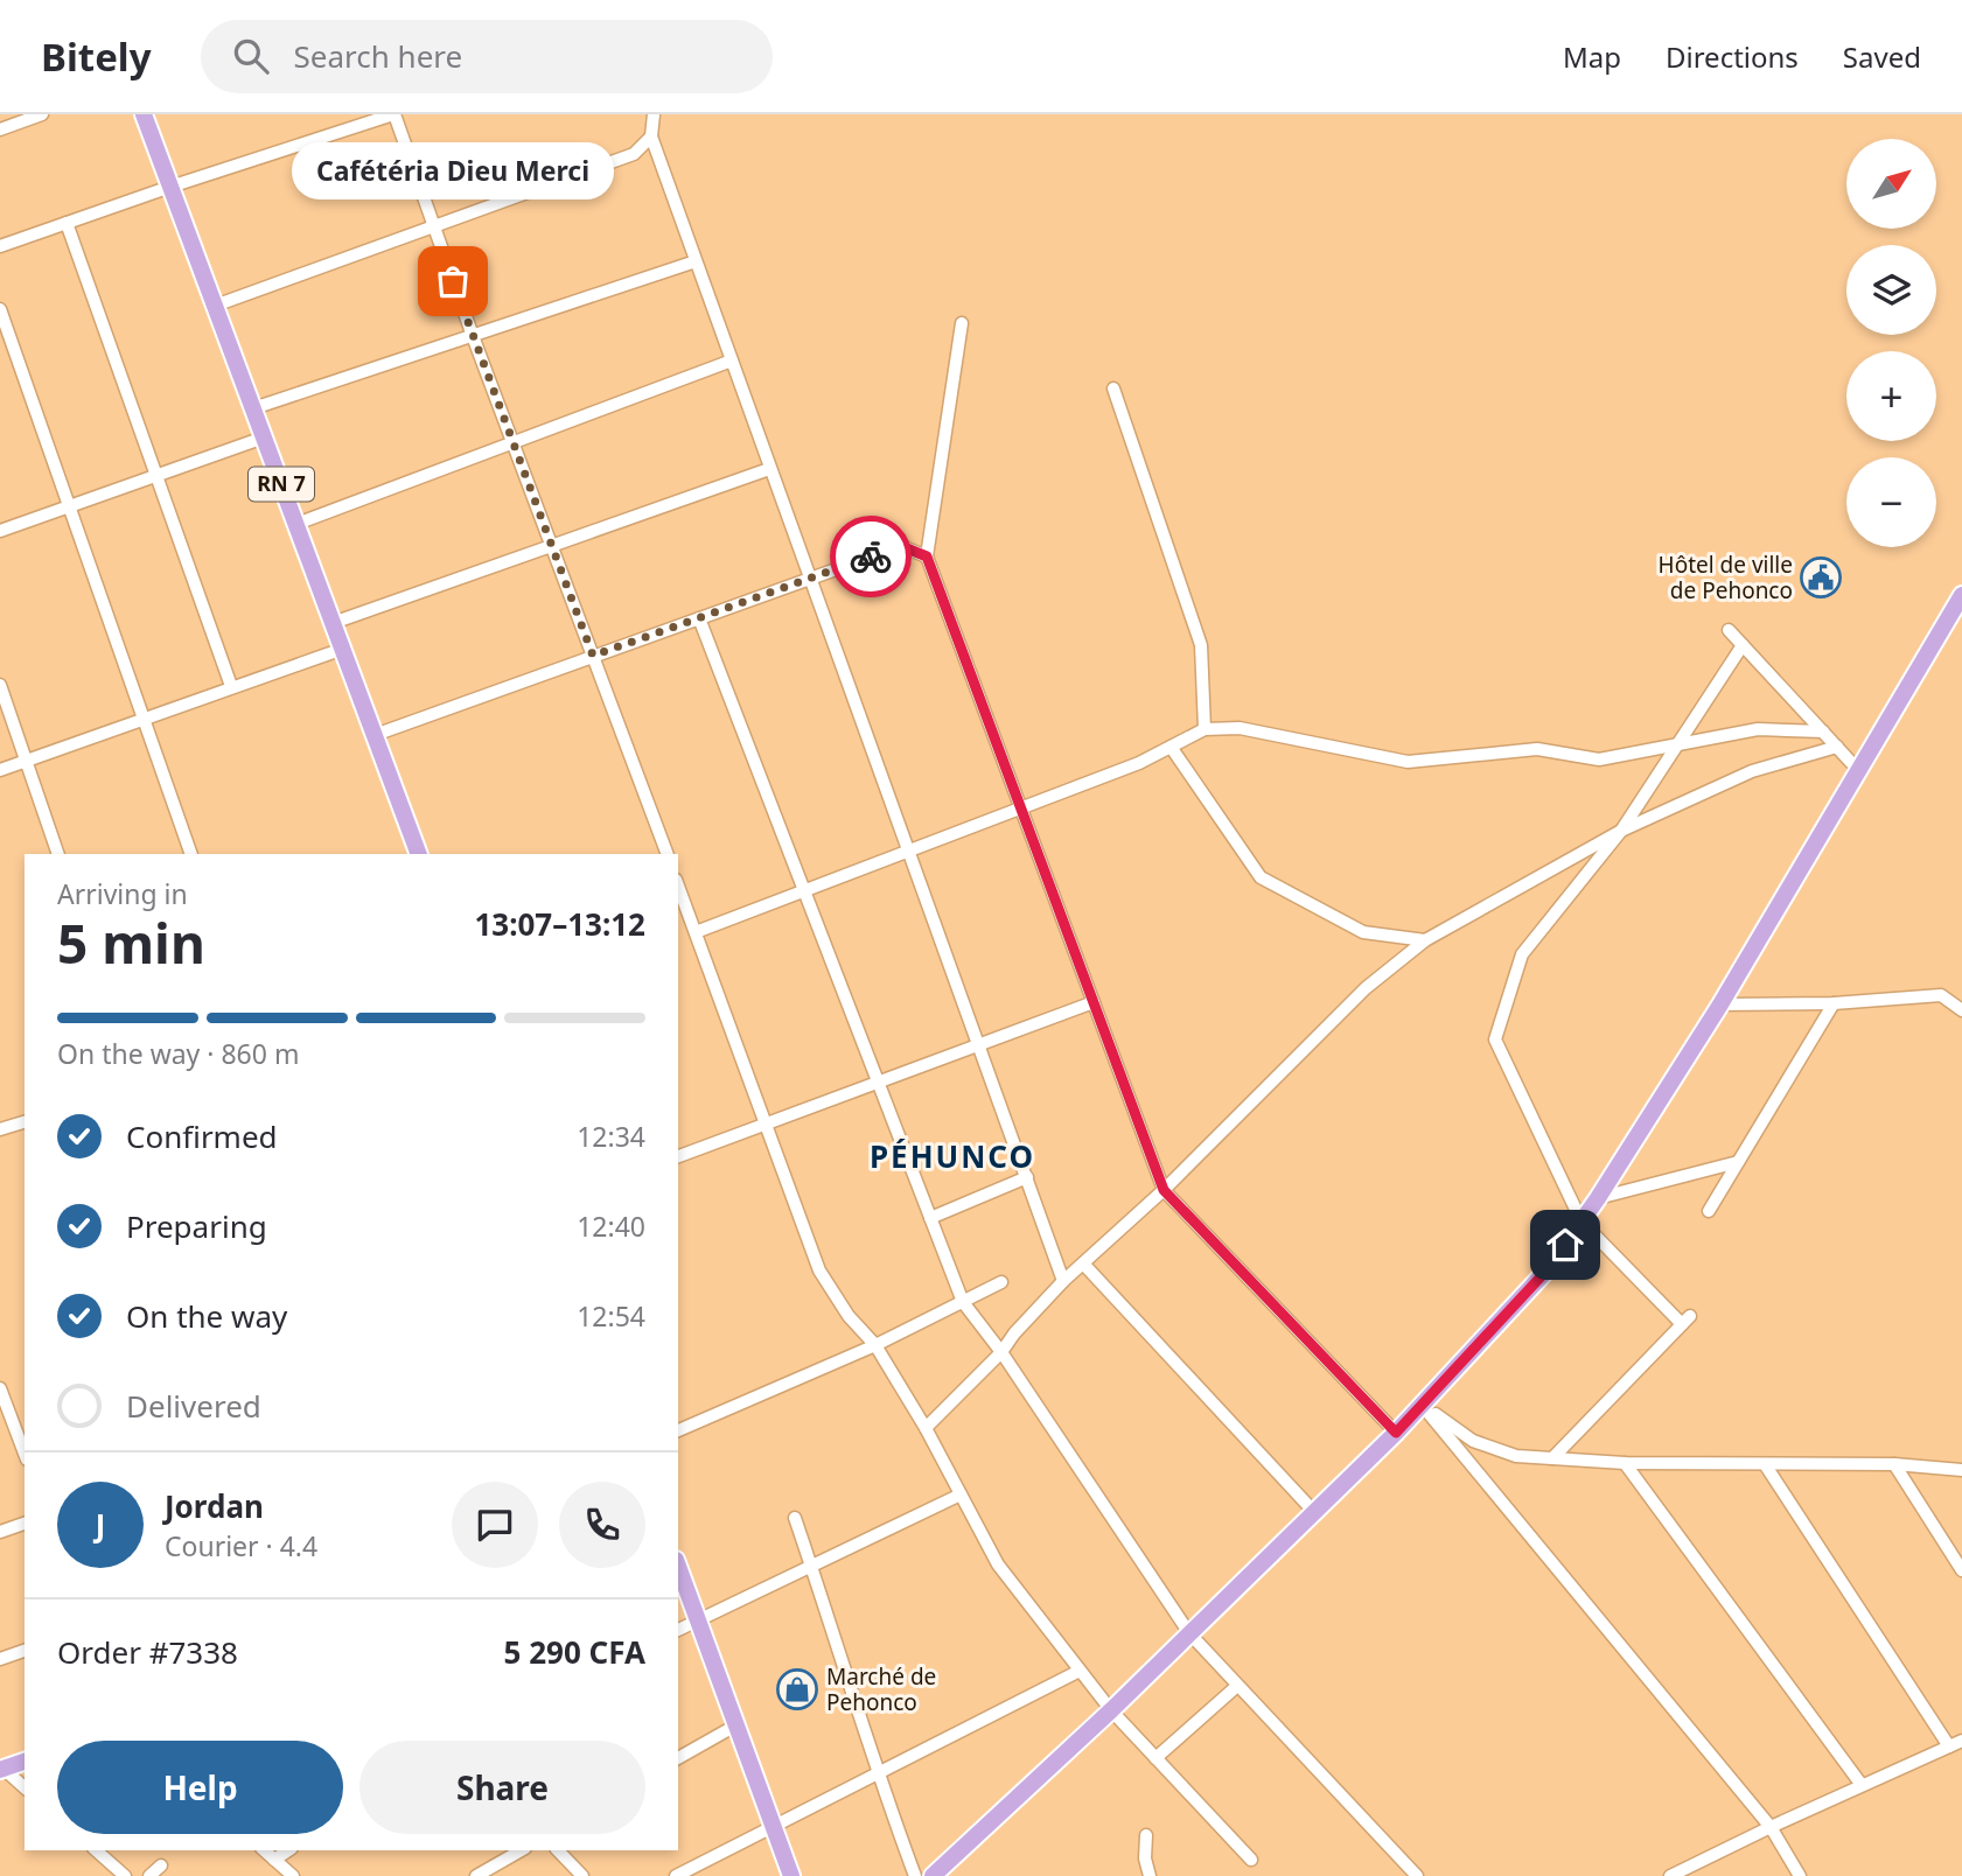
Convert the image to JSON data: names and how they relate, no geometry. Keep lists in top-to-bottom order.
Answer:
{
  "streets": {
    "main road": ["RN 7"]
  },
  "districts": ["PÉHUNCO"],
  "places": {
    "other": ["Cafétéria Dieu Merci"],
    "public building": ["Hôtel de ville de Pehonco"],
    "shop": ["Marché de Pehonco"]
  },
  "north": "top right",
  "page": {
    "header": "Bitely",
    "search": "Search here",
    "nav": ["Map", "Directions", "Saved"],
    "map_buttons": ["+", "−"],
    "bubble": "Cafétéria Dieu Merci",
    "heading": ["5 min", "Arriving in", "13:07–13:12"],
    "panel": [
      "Jordan",
      "Courier · 4.4",
      "Order #7338",
      "5 290 CFA"
    ],
    "bar": "On the way · 860 m",
    "list": [
      ["Confirmed", "12:34"],
      ["Preparing", "12:40"],
      ["On the way", "12:54"],
      "Delivered"
    ],
    "round": "J",
    "buttons": ["Help", "Share"]
  }
}
